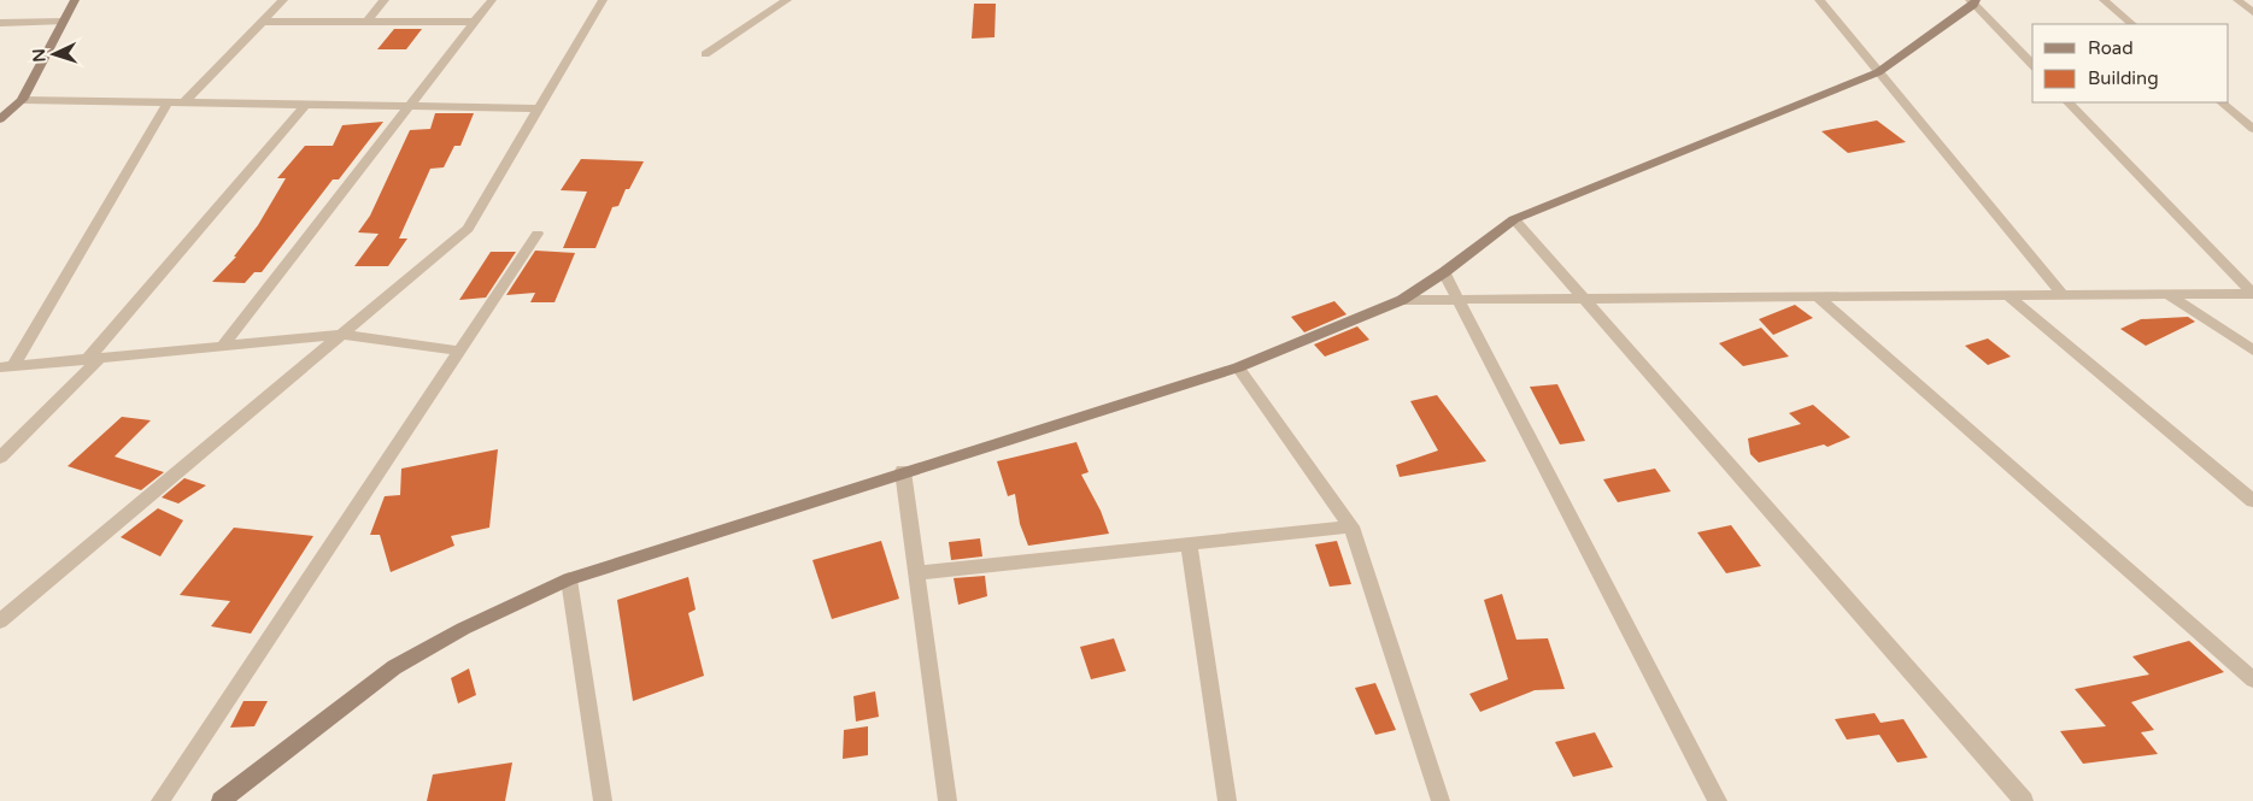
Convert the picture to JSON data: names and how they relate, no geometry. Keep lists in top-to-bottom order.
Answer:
{
  "legend": ["Road", "Building"],
  "north": "left"
}
